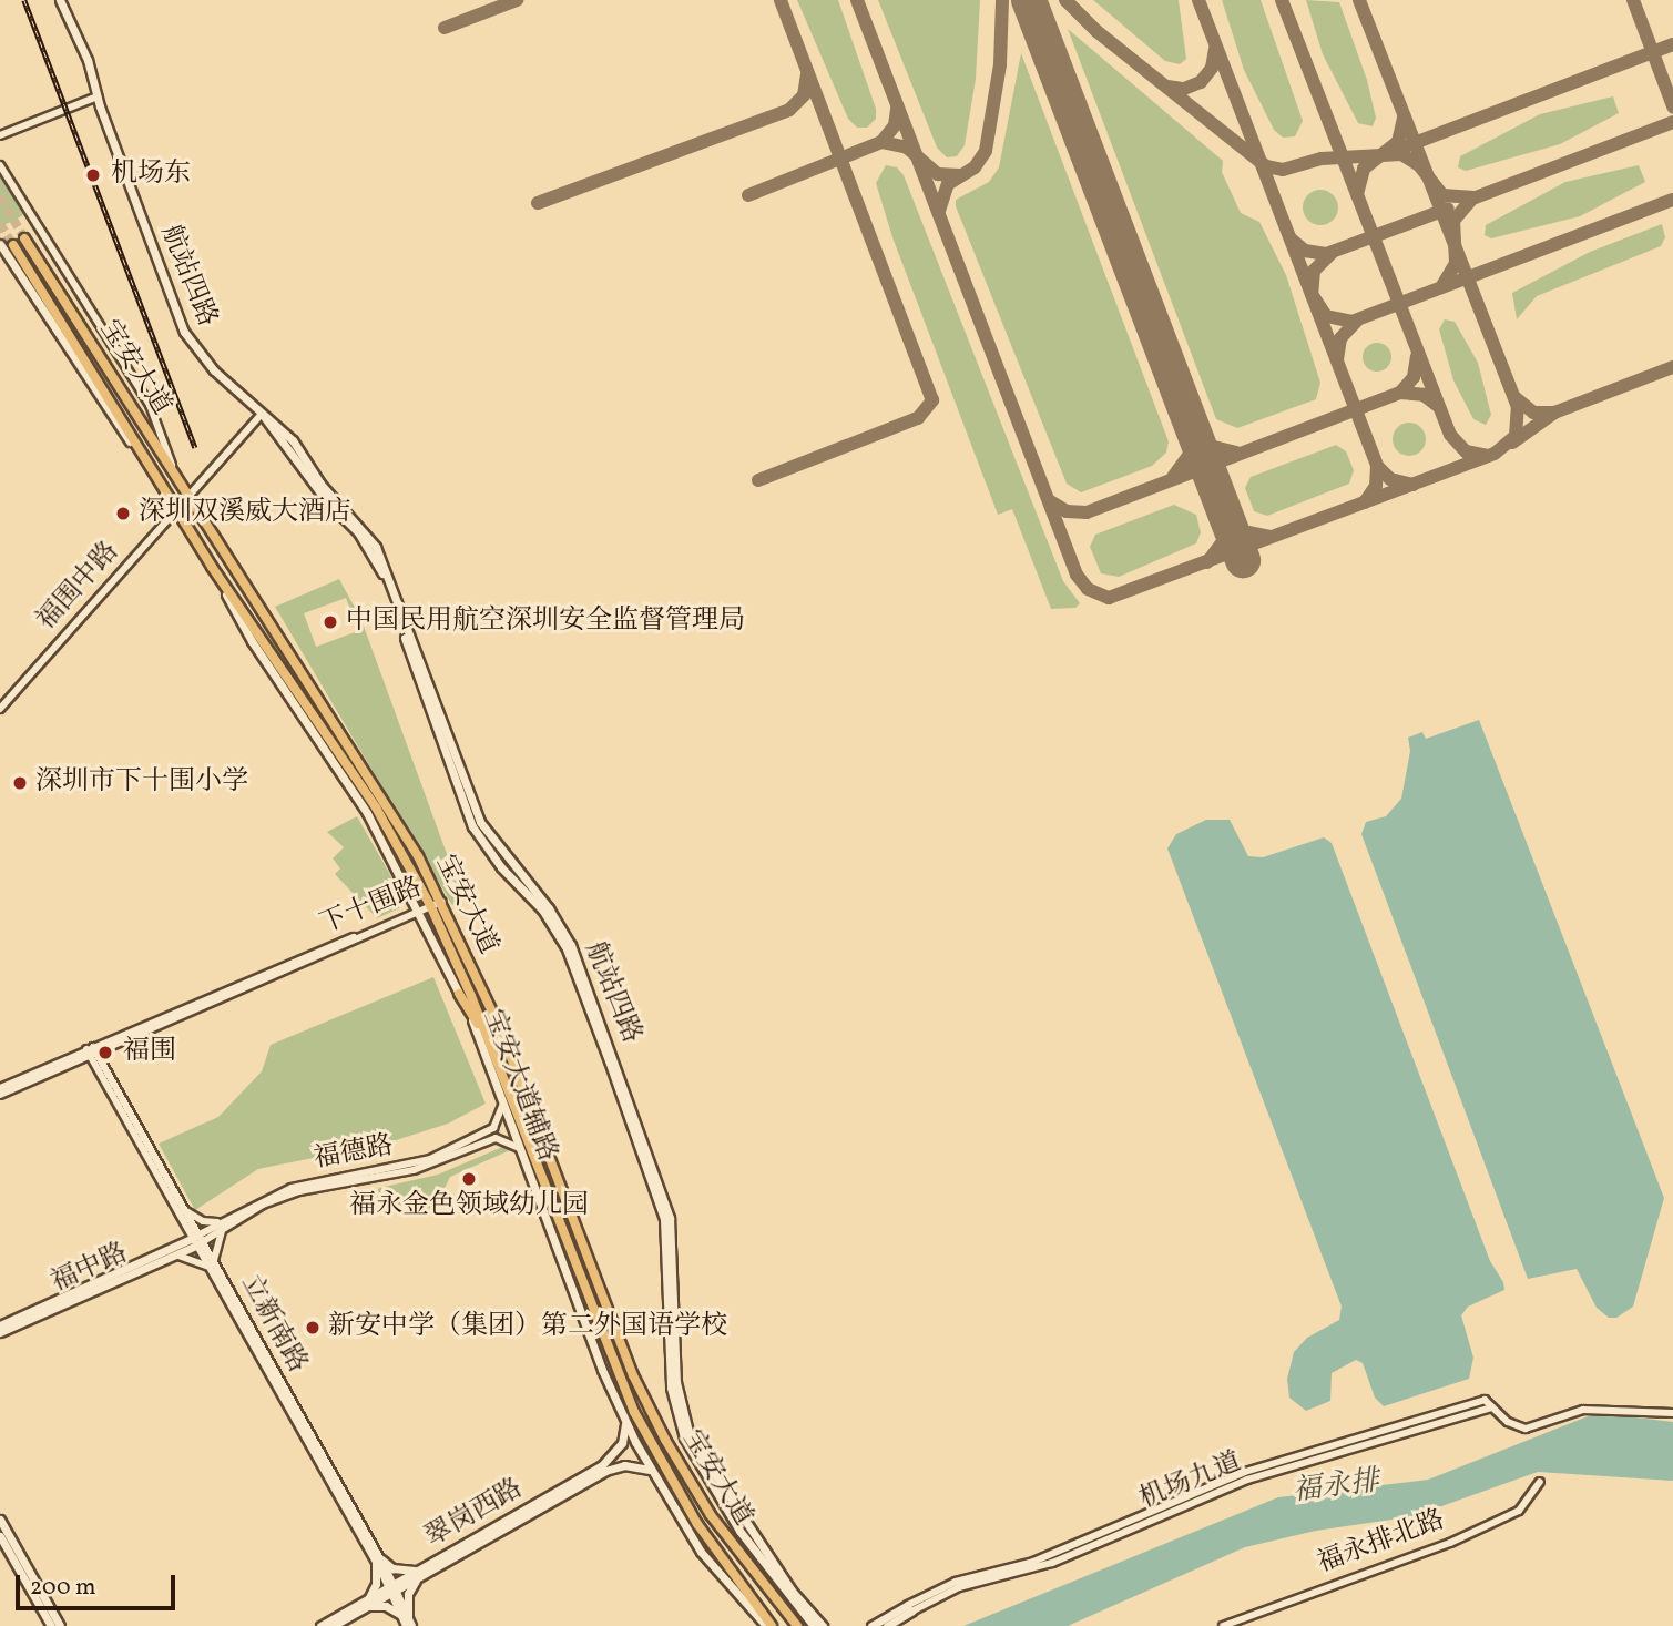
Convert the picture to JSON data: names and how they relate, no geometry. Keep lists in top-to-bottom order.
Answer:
{
  "streets": {
    "main road": [
      "航站四路",
      "宝安大道",
      "宝安大道辅路",
      "福中路",
      "翠岗西路"
    ],
    "street": [
      "福围中路",
      "下十围路",
      "福德路",
      "立新南路",
      "机场九道",
      "福永排北路"
    ]
  },
  "crossings": [
    ["航站四路", "福围中路"],
    ["宝安大道", "福围中路"],
    ["宝安大道", "下十围路"],
    ["宝安大道", "宝安大道辅路"],
    ["下十围路", "宝安大道辅路"],
    ["下十围路", "立新南路"],
    ["宝安大道辅路", "翠岗西路"],
    ["福德路", "福中路"],
    ["福德路", "立新南路"],
    ["福中路", "立新南路"],
    ["立新南路", "翠岗西路"]
  ],
  "water": ["福永排"],
  "places": [
    "机场东",
    "深圳双溪威大酒店",
    "中国民用航空深圳安全监督管理局",
    "深圳市下十围小学",
    "福围",
    "福永金色领域幼儿园",
    "新安中学（集团）第二外国语学校"
  ],
  "scale_bar": "200 m"
}
